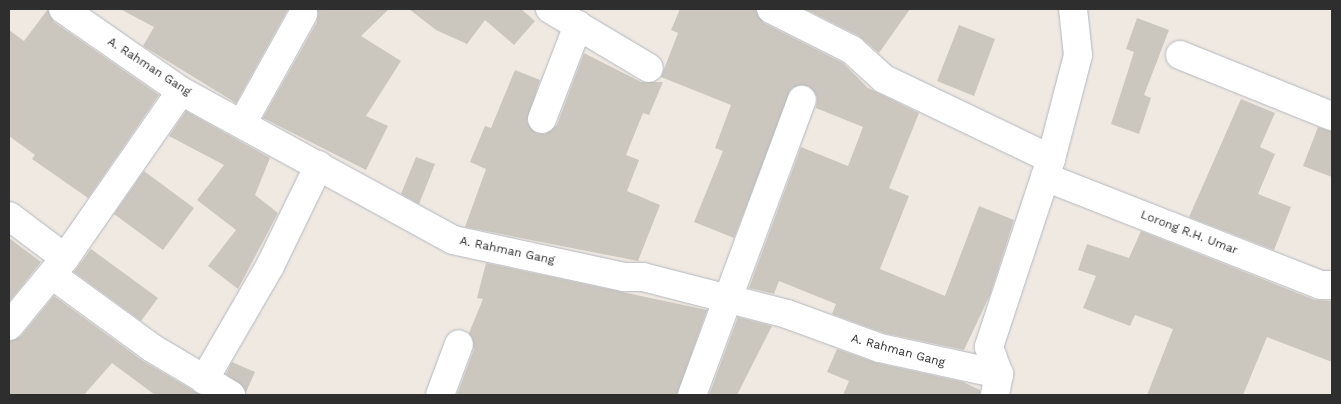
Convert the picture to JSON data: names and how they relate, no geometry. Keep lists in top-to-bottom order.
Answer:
{
  "streets": {
    "street": ["A. Rahman Gang", "Lorong R.H. Umar"]
  }
}
